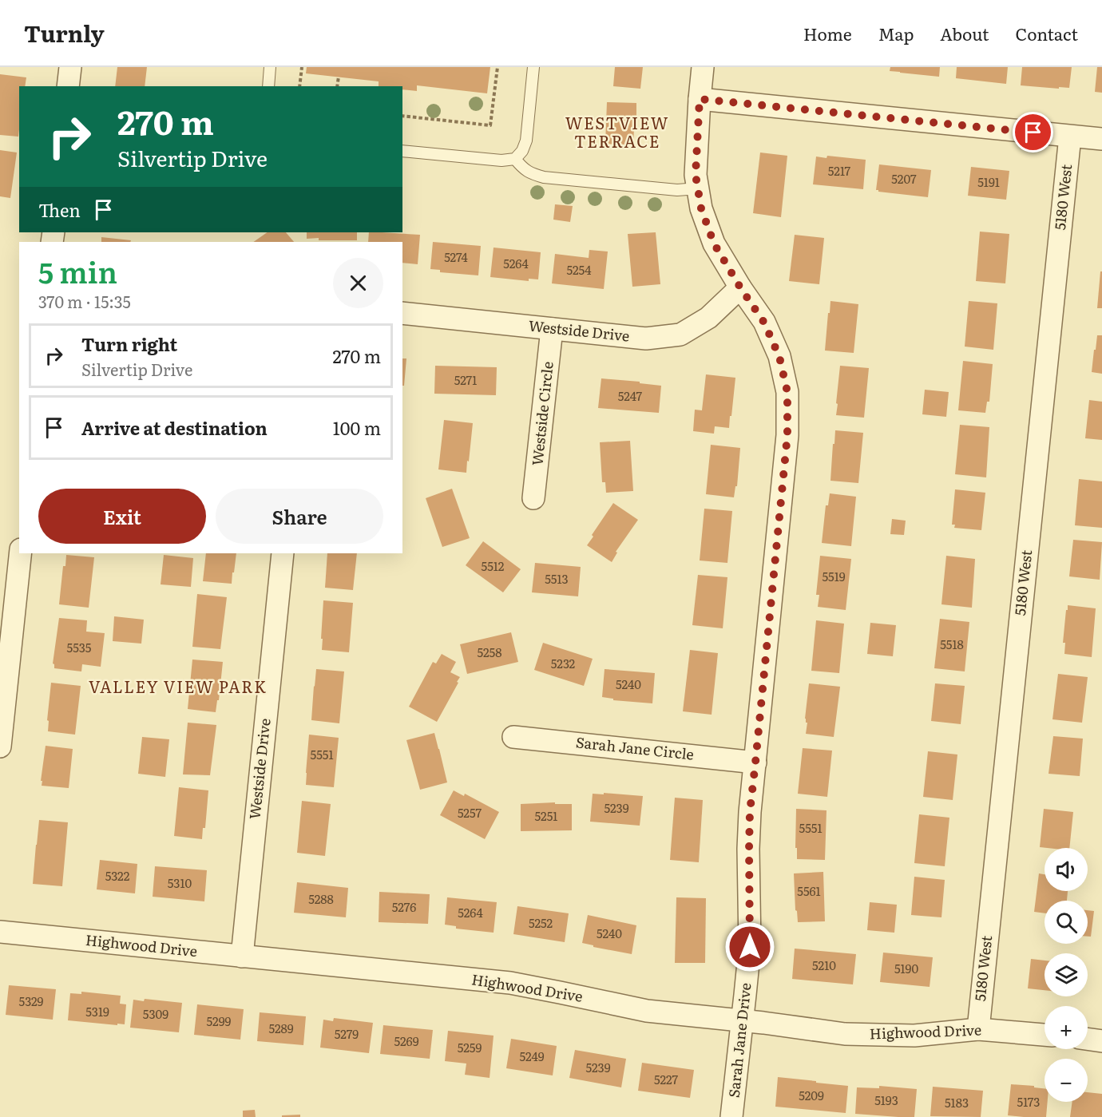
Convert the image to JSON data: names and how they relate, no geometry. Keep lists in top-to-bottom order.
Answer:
{
  "streets": {
    "street": [
      "5180 West",
      "Westside Drive",
      "Westside Circle",
      "Sarah Jane Circle",
      "Highwood Drive",
      "Sarah Jane Drive"
    ]
  },
  "crossings": [
    ["5180 West", "Highwood Drive"],
    ["Westside Drive", "Westside Circle"],
    ["Westside Drive", "Highwood Drive"],
    ["Westside Drive", "Sarah Jane Drive"],
    ["Sarah Jane Circle", "Sarah Jane Drive"],
    ["Highwood Drive", "Sarah Jane Drive"]
  ],
  "districts": ["WESTVIEW TERRACE", "VALLEY VIEW PARK"],
  "house_numbers": [
    "5217",
    "5207",
    "5191",
    "5274",
    "5264",
    "5254",
    "5271",
    "5247",
    "5512",
    "5519",
    "5513",
    "5518",
    "5535",
    "5258",
    "5232",
    "5240",
    "5551",
    "5239",
    "5257",
    "5251",
    "5551",
    "5322",
    "5310",
    "5561",
    "5288",
    "5276",
    "5264",
    "5252",
    "5240",
    "5210",
    "5190",
    "5329",
    "5319",
    "5309",
    "5299",
    "5289",
    "5279",
    "5269",
    "5259",
    "5249",
    "5239",
    "5227",
    "5209",
    "5193",
    "5173",
    "5183"
  ],
  "page": {
    "header": "Turnly",
    "nav": [
      "Home",
      "Map",
      "About",
      "Contact"
    ],
    "turn": ["270 m", "Silvertip Drive"],
    "then": "Then",
    "heading": ["5 min", "370 m · 15:35"],
    "list": [
      {
        "name": "Turn right",
        "note": "Silvertip Drive",
        "value": "270 m"
      },
      {
        "name": "Arrive at destination",
        "value": "100 m"
      }
    ],
    "buttons": ["Exit", "Share"],
    "map_buttons": ["+", "−"]
  }
}
